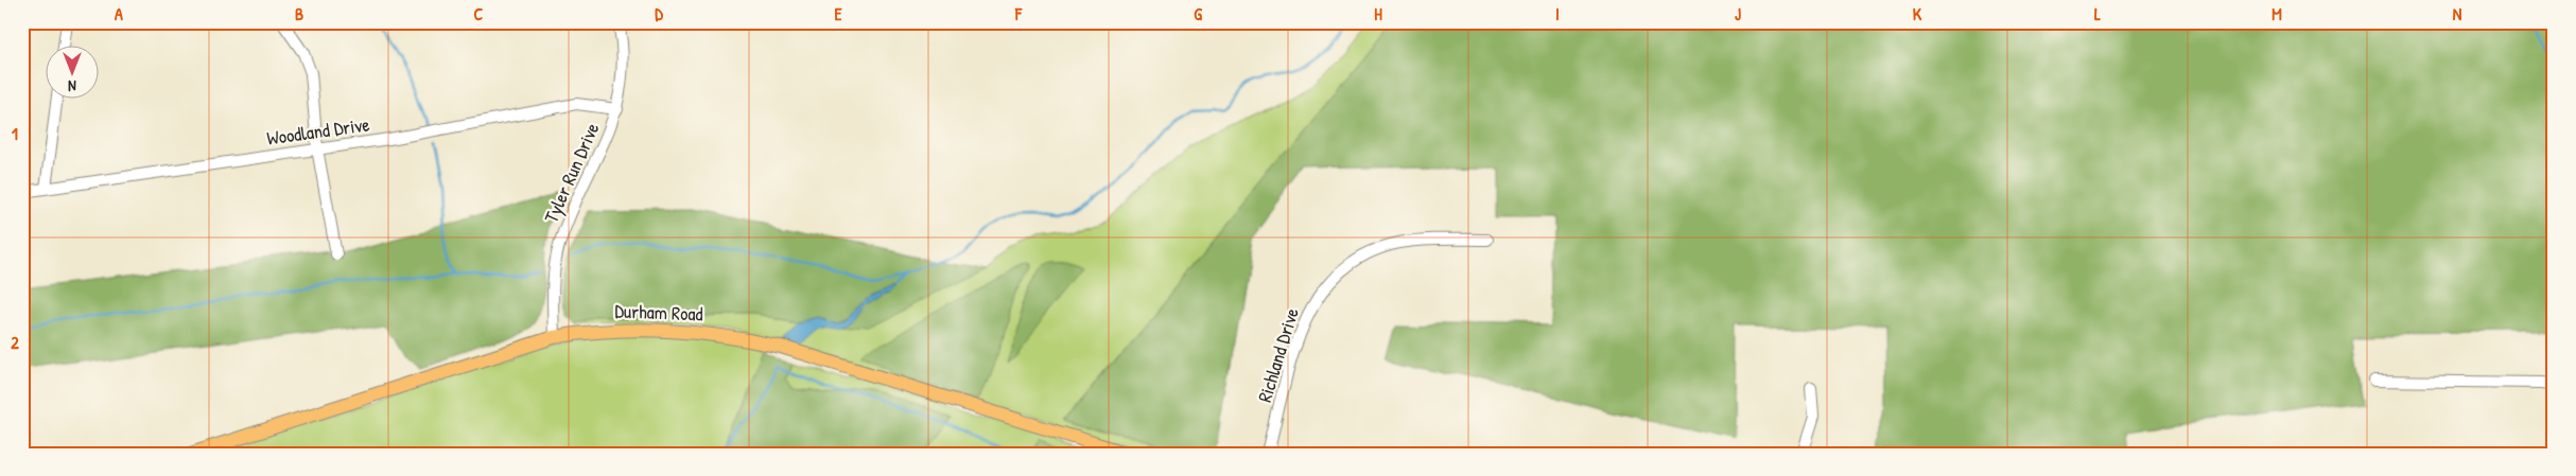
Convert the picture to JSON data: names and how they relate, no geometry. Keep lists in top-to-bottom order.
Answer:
{
  "streets": {
    "main road": ["Durham Road"],
    "street": ["Woodland Drive", "Tyler Run Drive", "Richland Drive"]
  },
  "crossings": [
    ["Woodland Drive", "Tyler Run Drive"],
    ["Tyler Run Drive", "Durham Road"]
  ],
  "north": "bottom",
  "grid": {
    "columns": [
      "A",
      "B",
      "C",
      "D",
      "E",
      "F",
      "G",
      "H",
      "I",
      "J",
      "K",
      "L",
      "M",
      "N"
    ],
    "rows": ["1", "2"]
  }
}
